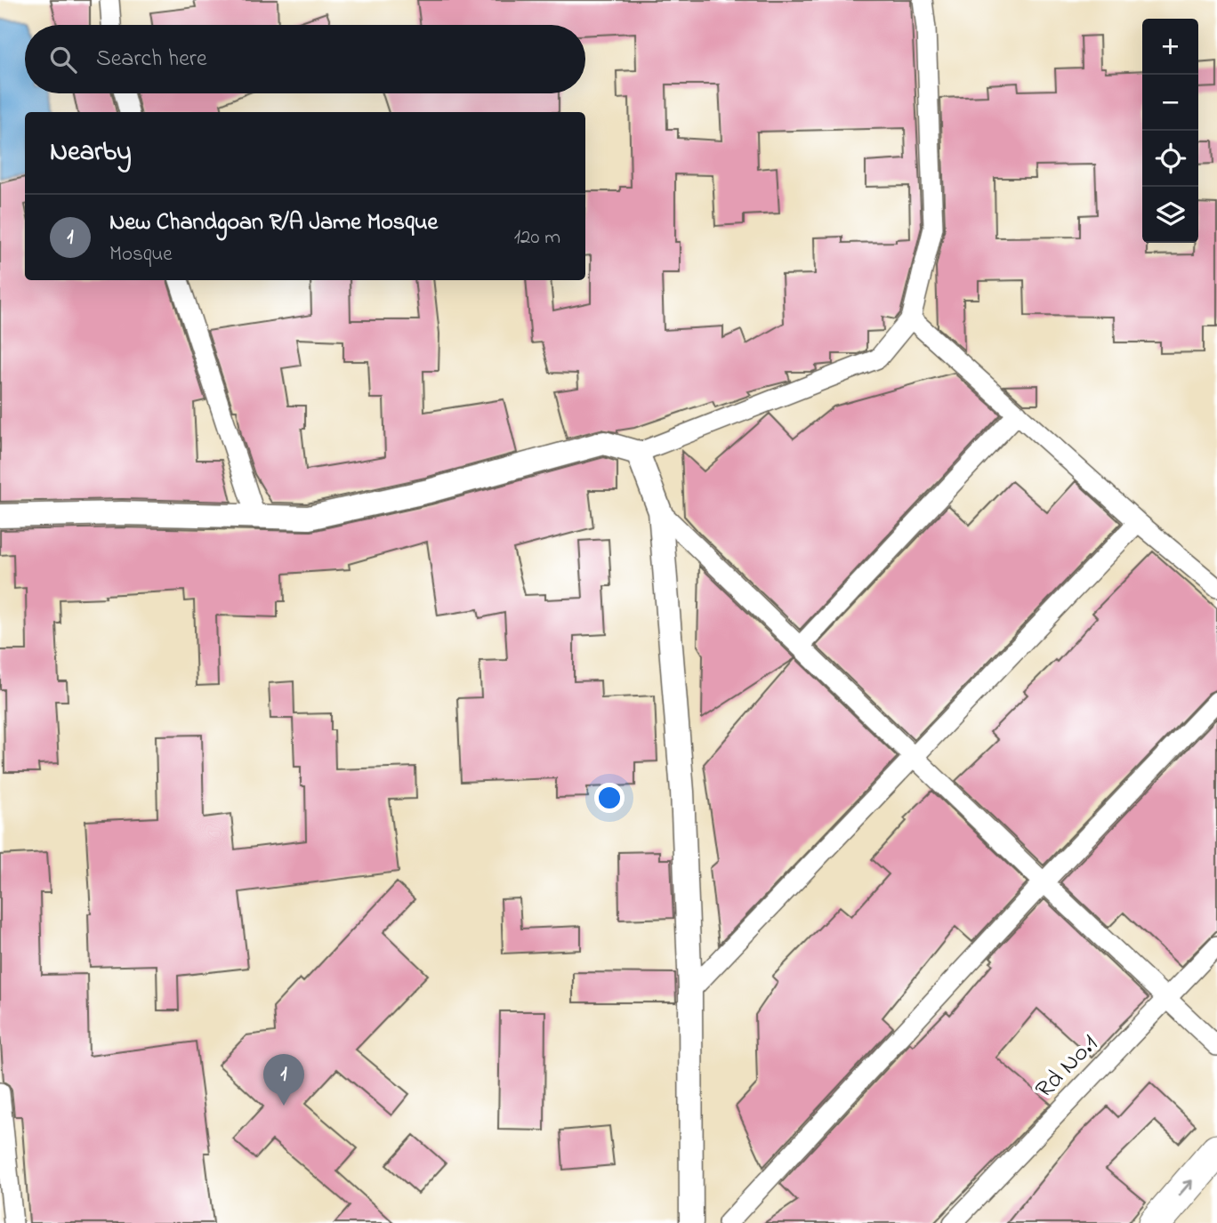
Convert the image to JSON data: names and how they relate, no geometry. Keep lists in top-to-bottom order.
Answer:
{
  "streets": {
    "street": ["Rd No.1"]
  },
  "page": {
    "map_buttons": ["+", "−"],
    "search": "Search here",
    "heading": "Nearby",
    "list": [
      {
        "mark": "1",
        "name": "New Chandgoan R/A Jame Mosque",
        "note": "Mosque",
        "value": "120 m"
      }
    ],
    "pins": "1"
  }
}
